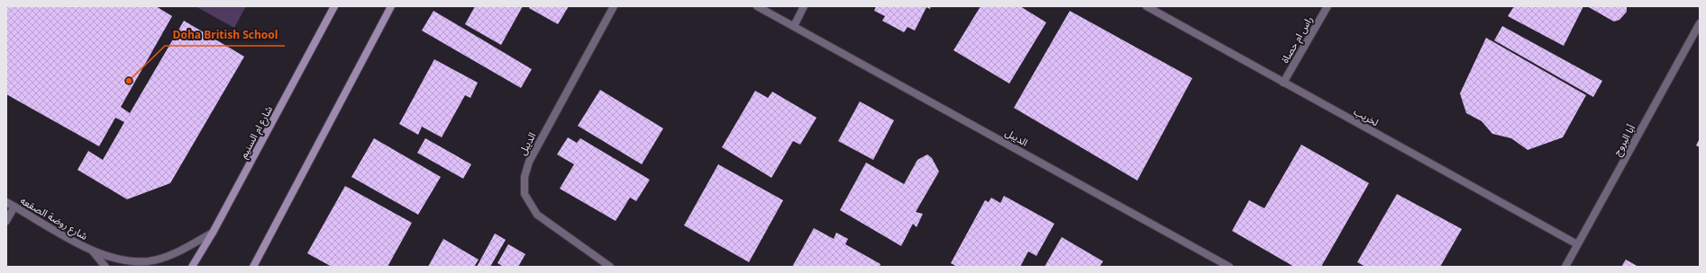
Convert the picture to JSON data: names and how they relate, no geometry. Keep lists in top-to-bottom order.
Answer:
{
  "streets": {
    "main road": ["شارع ام السنيم"],
    "street": [
      "راس ام حصاة",
      "لخريب",
      "الديبل",
      "أبا البروج",
      "شارع روضة الصقعه"
    ]
  },
  "crossings": [
    ["راس ام حصاة", "لخريب"],
    ["لخريب", "أبا البروج"],
    ["شارع ام السنيم", "شارع روضة الصقعه"]
  ],
  "places": ["Doha British School"]
}
